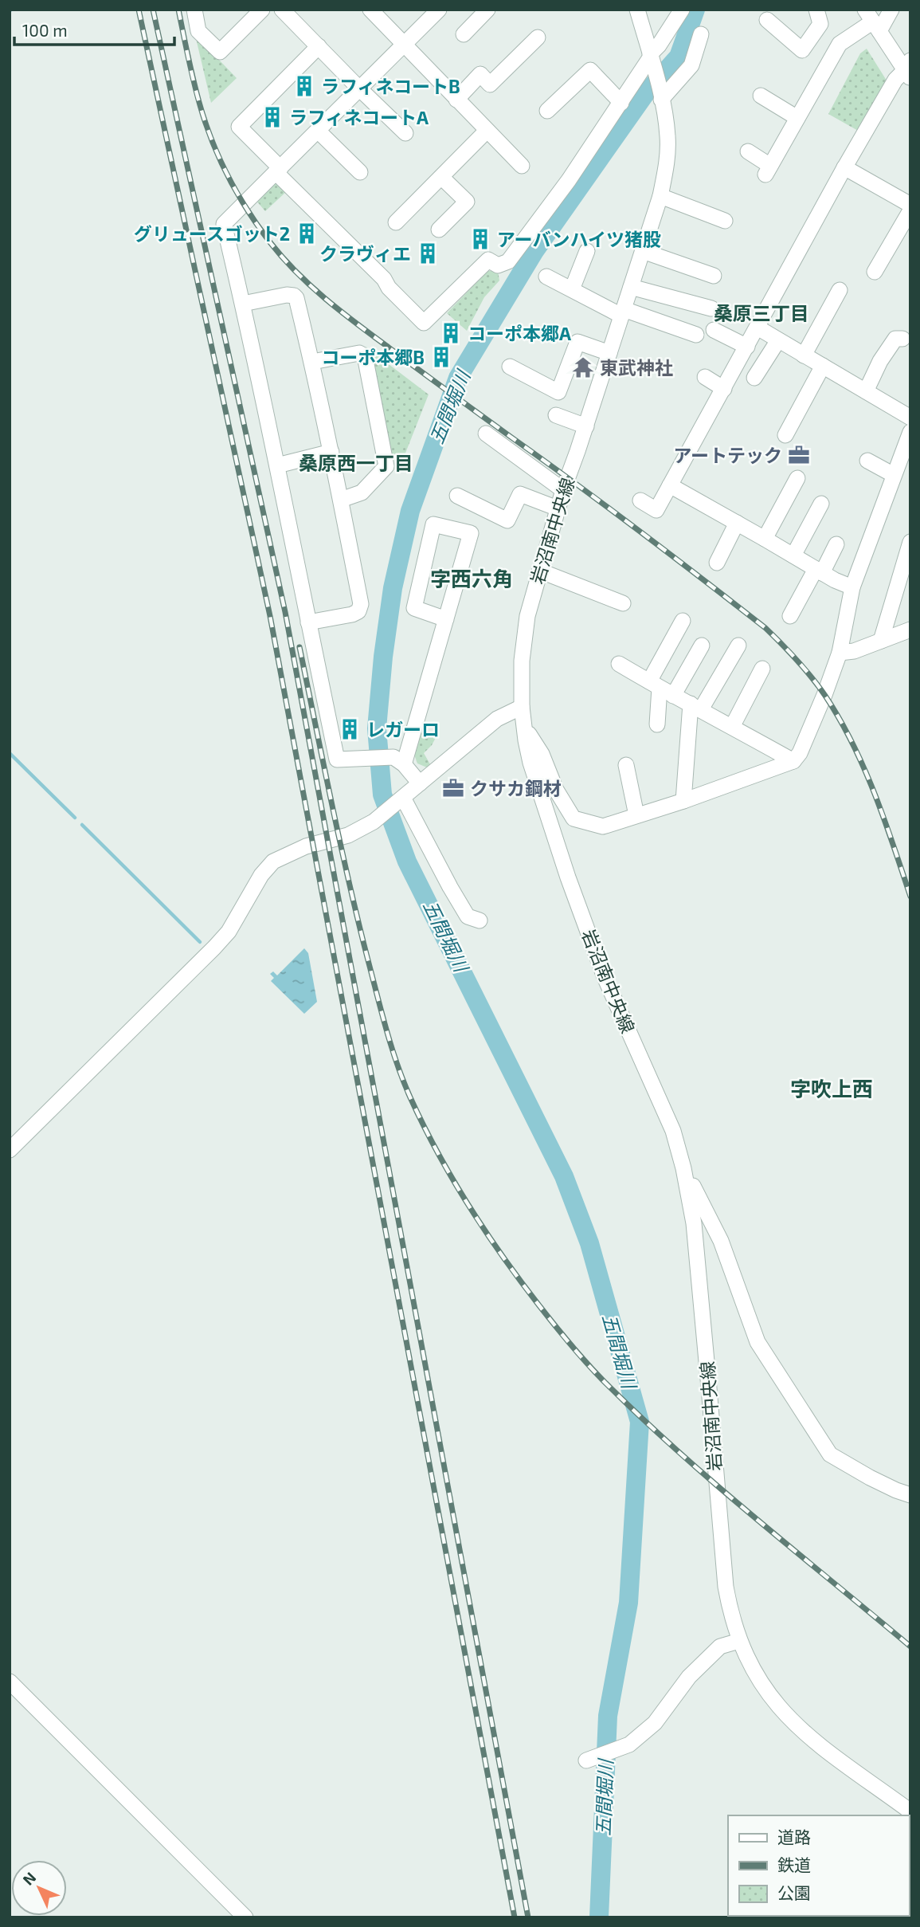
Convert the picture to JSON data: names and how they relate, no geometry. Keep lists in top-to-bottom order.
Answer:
{
  "streets": {
    "street": ["岩沼南中央線"]
  },
  "districts": [
    "桑原三丁目",
    "桑原西一丁目",
    "字西六角",
    "字吹上西"
  ],
  "water": ["五間堀川"],
  "places": {
    "building": [
      "ラフィネコートB",
      "ラフィネコートA",
      "グリュースゴット2",
      "アーバンハイツ猪股",
      "クラヴィエ",
      "コーポ本郷A",
      "コーポ本郷B",
      "レガーロ"
    ],
    "temple": ["東武神社"],
    "office": ["アートテック", "クサカ鋼材"]
  },
  "legend": ["道路", "鉄道", "公園"],
  "scale_bar": "100 m",
  "north": "top left"
}
